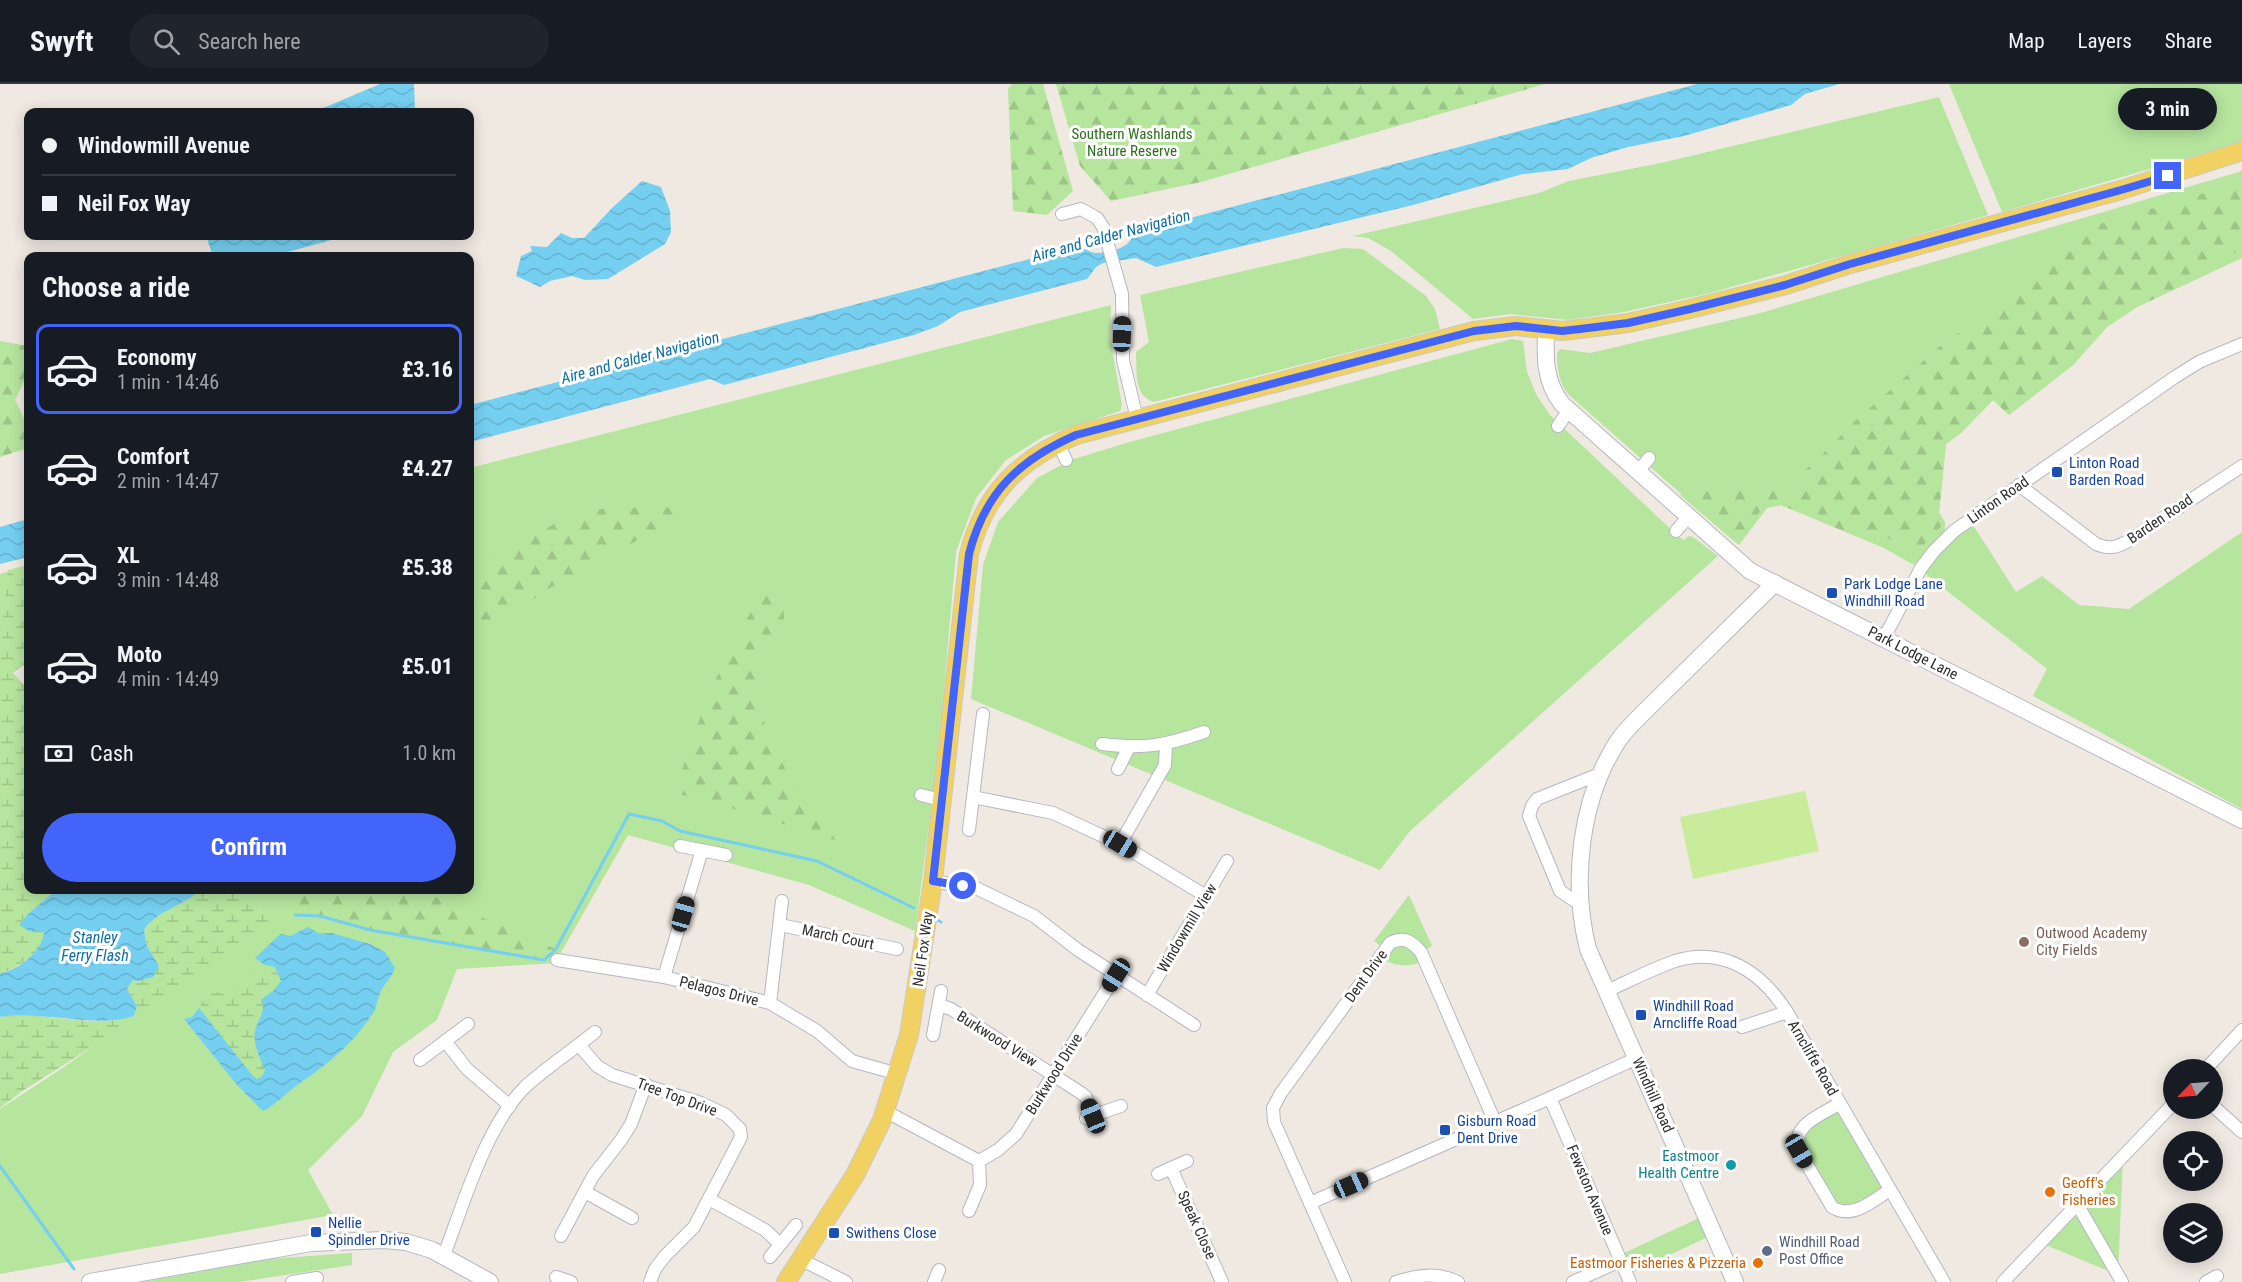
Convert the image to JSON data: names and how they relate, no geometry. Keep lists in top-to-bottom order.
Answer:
{
  "streets": {
    "main road": ["Neil Fox Way"],
    "street": [
      "Linton Road",
      "Barden Road",
      "Park Lodge Lane",
      "Windowmill View",
      "March Court",
      "Dent Drive",
      "Pelagos Drive",
      "Burkwood View",
      "Arncliffe Road",
      "Burkwood Drive",
      "Windhill Road",
      "Tree Top Drive",
      "Fewston Avenue",
      "Speak Close"
    ]
  },
  "crossings": [
    ["Linton Road", "Barden Road"],
    ["Linton Road", "Park Lodge Lane"],
    ["Park Lodge Lane", "Neil Fox Way"],
    ["Park Lodge Lane", "Windhill Road"],
    ["March Court", "Pelagos Drive"],
    ["Neil Fox Way", "Pelagos Drive"],
    ["Burkwood View", "Burkwood Drive"],
    ["Arncliffe Road", "Windhill Road"]
  ],
  "water": ["Aire and Calder Navigation", "Stanley Ferry Flash"],
  "parks": ["Southern Washlands Nature Reserve"],
  "places": {
    "transit": [
      "Linton Road Barden Road",
      "Park Lodge Lane Windhill Road",
      "Windhill Road Arncliffe Road",
      "Gisburn Road Dent Drive",
      "Nellie Spindler Drive",
      "Swithens Close"
    ],
    "other": [
      "Outwood Academy City Fields",
      "Eastmoor Health Centre",
      "Geoff's Fisheries",
      "Windhill Road Post Office",
      "Eastmoor Fisheries & Pizzeria"
    ]
  },
  "north": "bottom left",
  "page": {
    "header": "Swyft",
    "search": "Search here",
    "nav": ["Map", "Layers", "Share"],
    "bubble": "3 min",
    "banner": ["Windowmill Avenue", "Neil Fox Way"],
    "heading": "Choose a ride",
    "list": [
      {
        "name": "Economy",
        "note": "1 min · 14:46",
        "value": "£3.16"
      },
      {
        "name": "Comfort",
        "note": "2 min · 14:47",
        "value": "£4.27"
      },
      {
        "name": "XL",
        "note": "3 min · 14:48",
        "value": "£5.38"
      },
      {
        "name": "Moto",
        "note": "4 min · 14:49",
        "value": "£5.01"
      }
    ],
    "pay": ["Cash", "1.0 km"],
    "buttons": "Confirm"
  }
}
